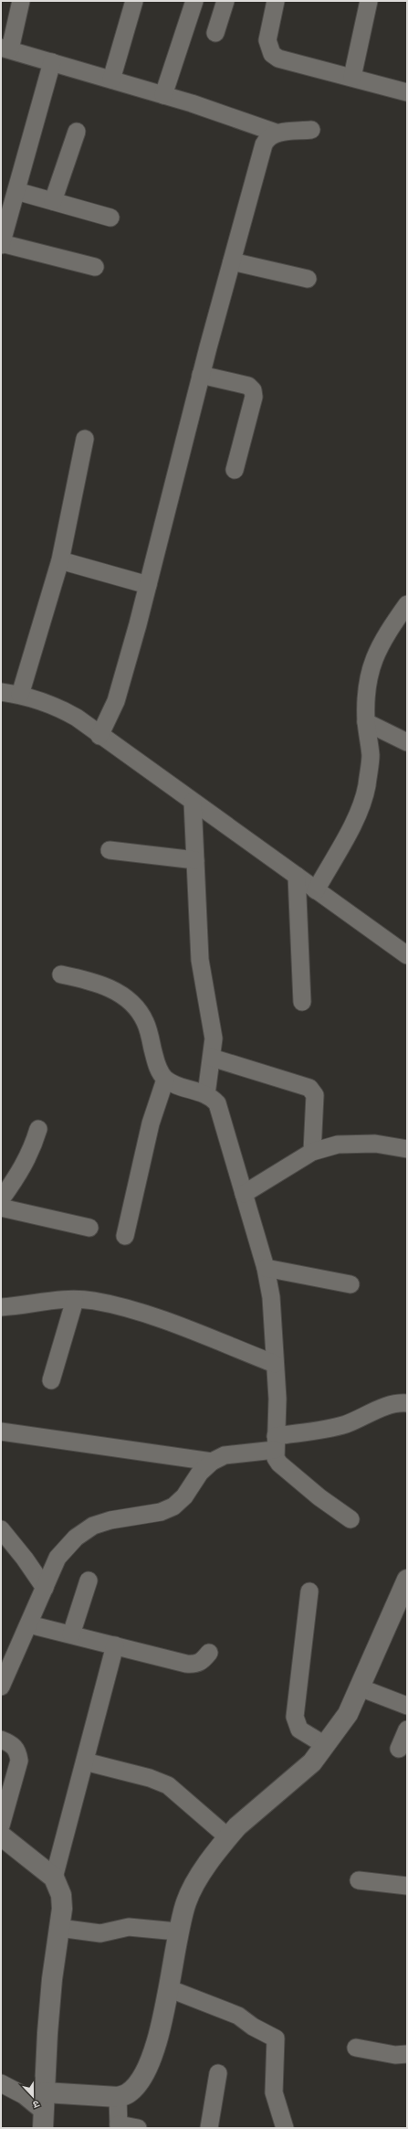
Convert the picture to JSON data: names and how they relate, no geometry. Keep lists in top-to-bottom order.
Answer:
{
  "north": "bottom"
}
